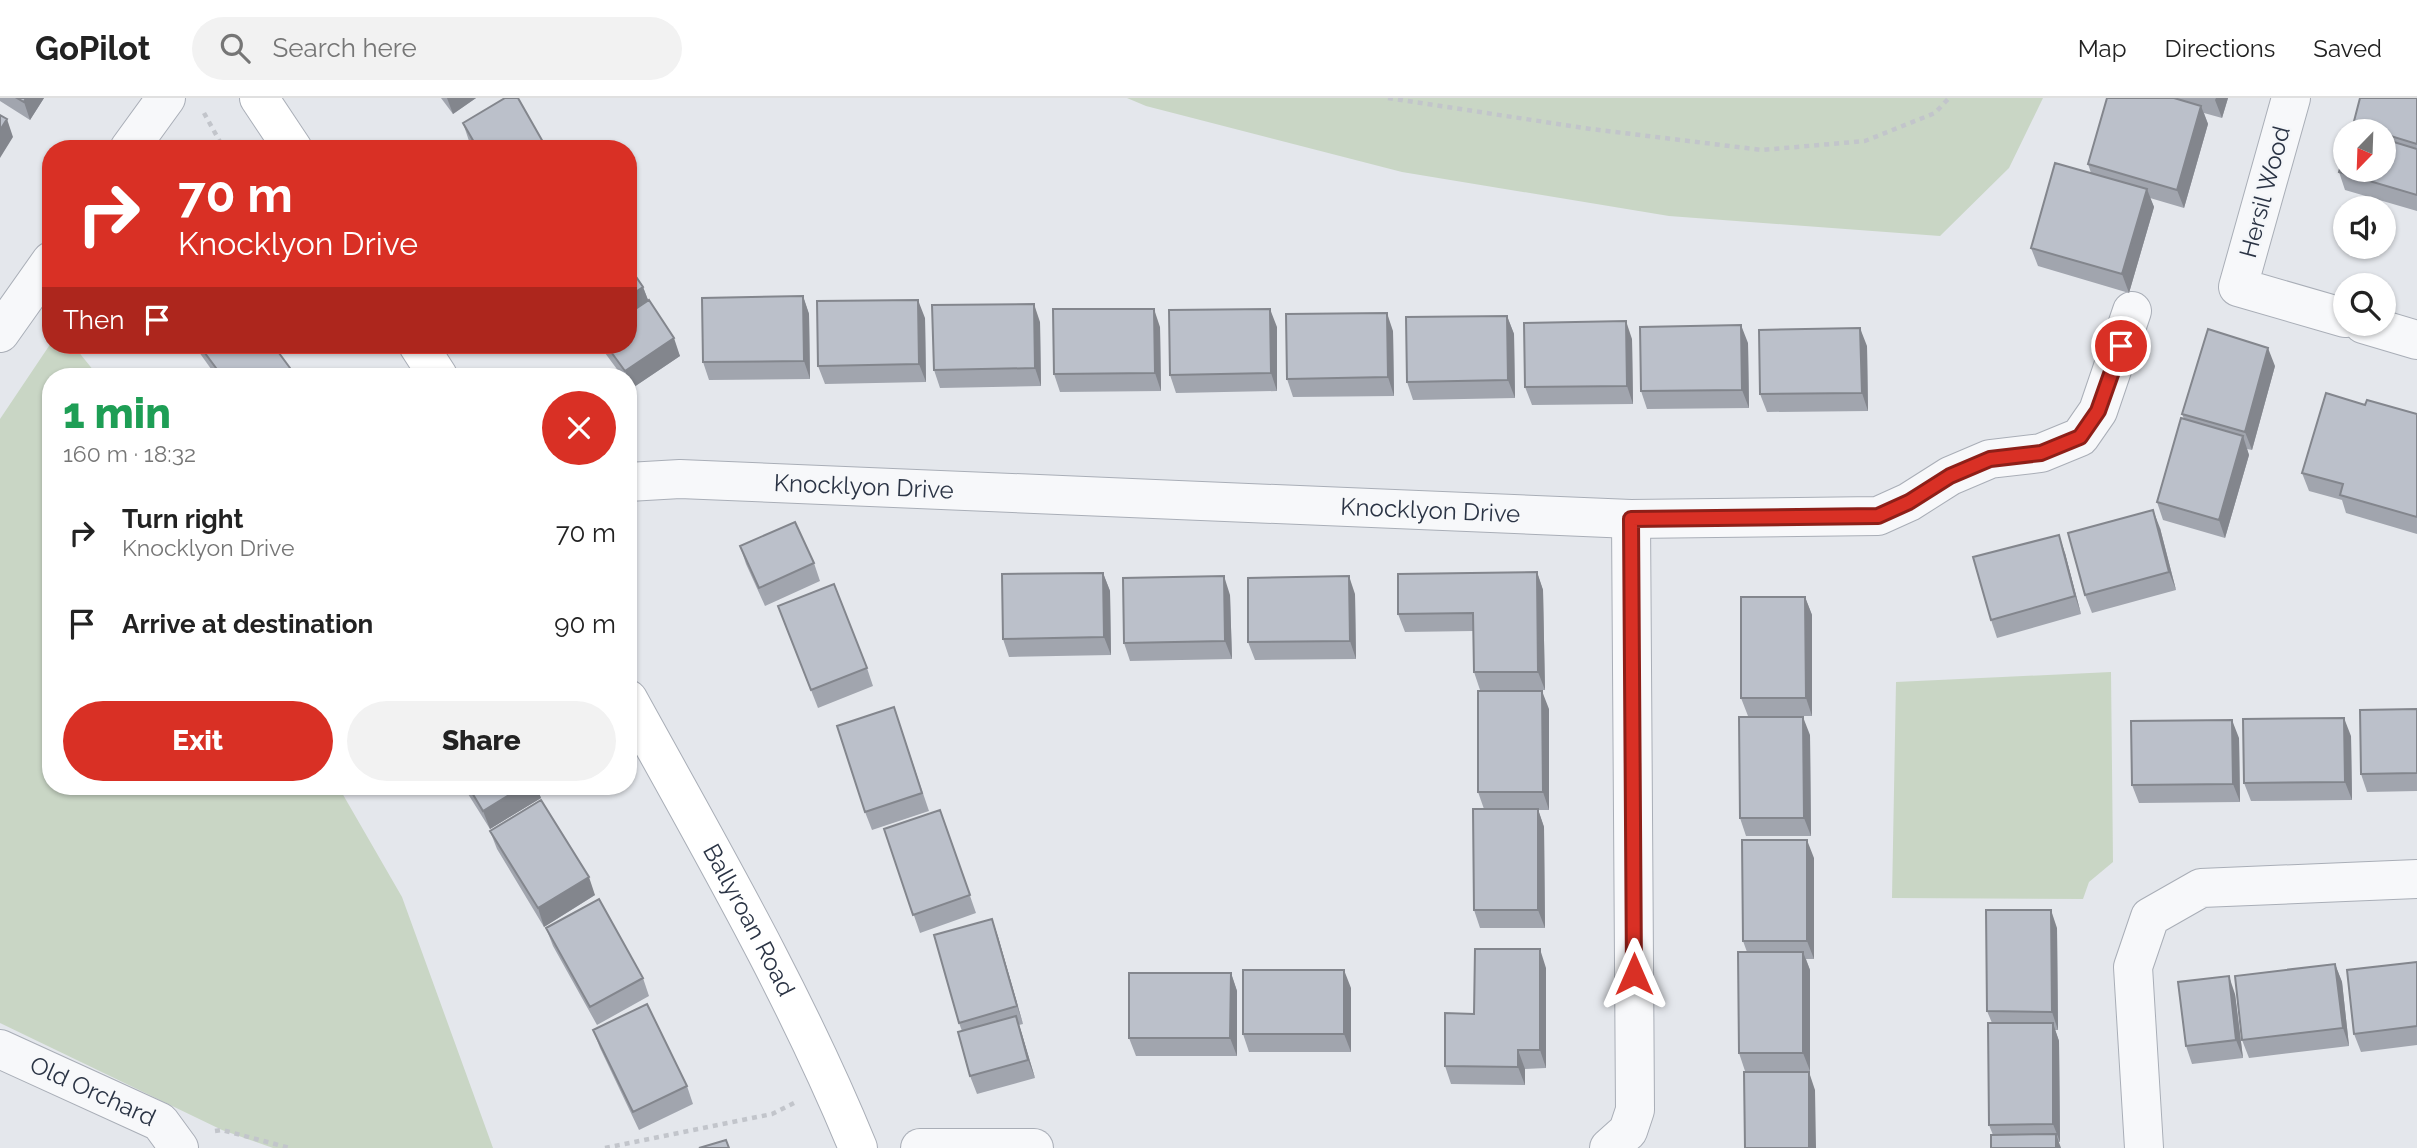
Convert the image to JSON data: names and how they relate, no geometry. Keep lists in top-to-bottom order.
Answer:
{
  "streets": {
    "main road": ["Ballyroan Road"],
    "street": ["Hersil Wood", "Knocklyon Drive", "Old Orchard"]
  },
  "north": "bottom left",
  "page": {
    "header": "GoPilot",
    "search": "Search here",
    "nav": ["Map", "Directions", "Saved"],
    "turn": ["70 m", "Knocklyon Drive"],
    "then": "Then",
    "heading": ["1 min", "160 m · 18:32"],
    "list": [
      {
        "name": "Turn right",
        "note": "Knocklyon Drive",
        "value": "70 m"
      },
      {
        "name": "Arrive at destination",
        "value": "90 m"
      }
    ],
    "buttons": ["Exit", "Share"]
  }
}
